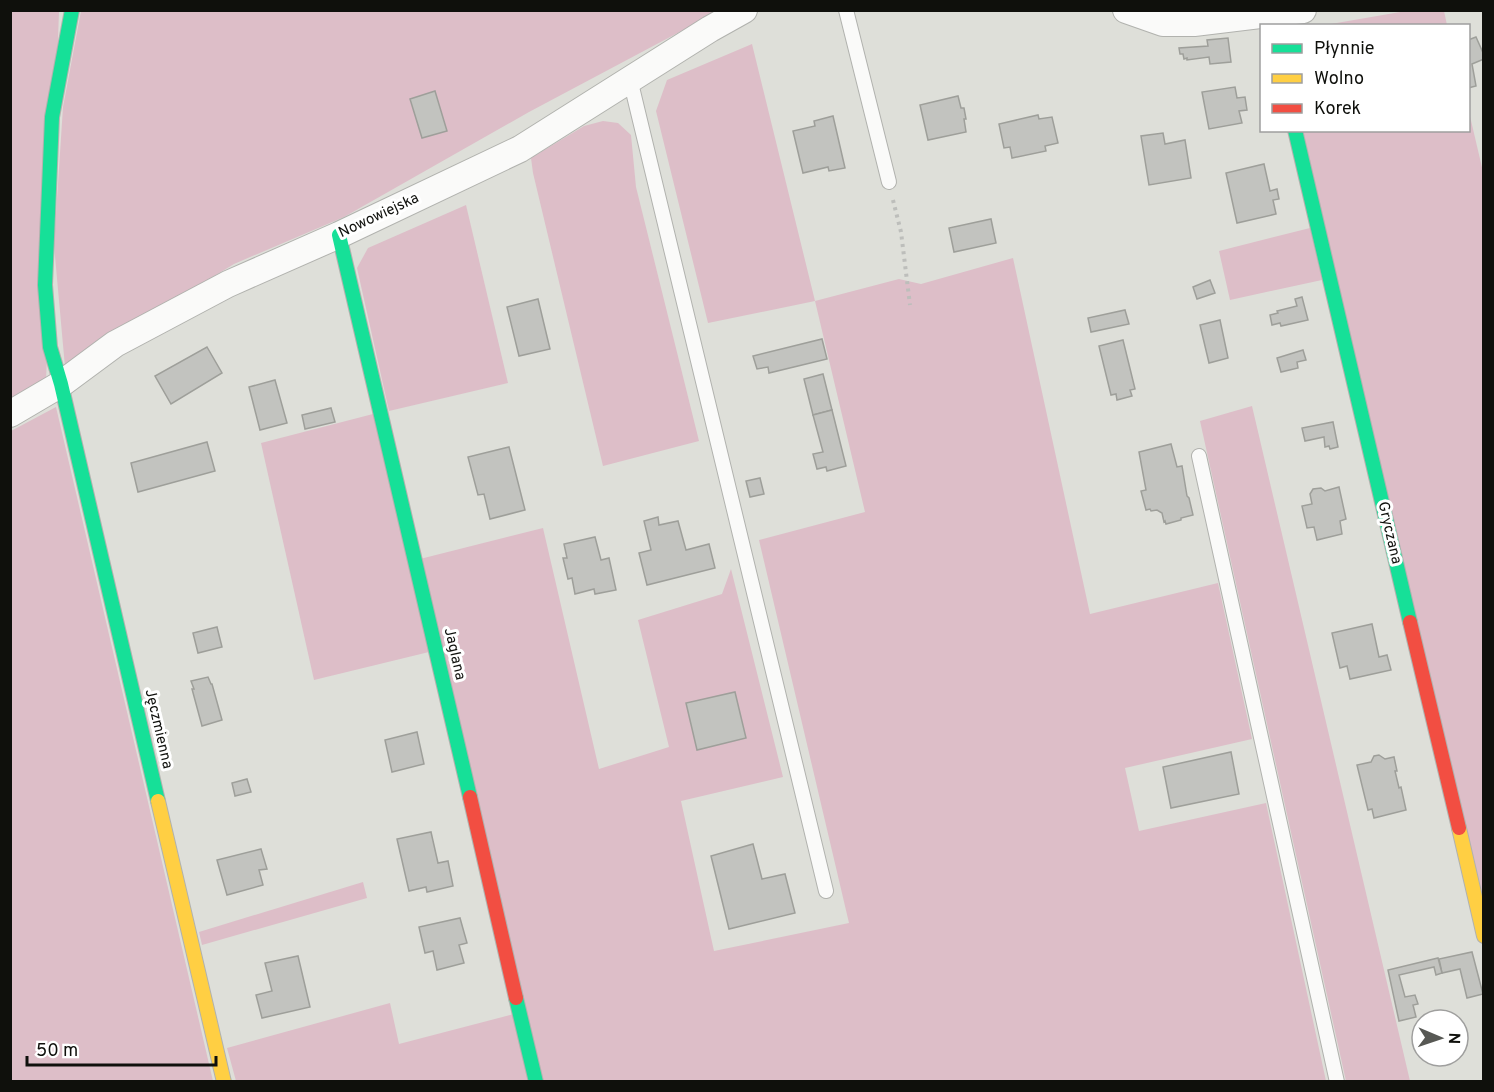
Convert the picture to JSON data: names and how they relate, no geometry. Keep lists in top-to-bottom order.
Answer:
{
  "streets": {
    "street": [
      "Nowowiejska",
      "Gryczana",
      "Jaglana",
      "Jęczmienna"
    ]
  },
  "crossings": [
    ["Nowowiejska", "Jaglana"],
    ["Nowowiejska", "Jęczmienna"]
  ],
  "legend": ["Płynnie", "Wolno", "Korek"],
  "scale_bar": "50 m",
  "north": "right"
}
